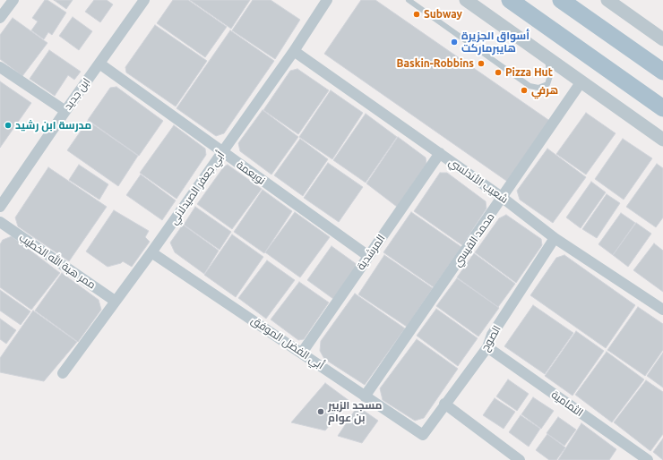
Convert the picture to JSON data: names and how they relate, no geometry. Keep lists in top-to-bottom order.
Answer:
{
  "streets": {
    "street": [
      "ابن جديد",
      "نويعمة",
      "شعيب الأندلسي",
      "أبي جعفر الصيدلاني",
      "محمد القيسي",
      "المرشدية",
      "ممر هبة الله الخطيب",
      "الصوح",
      "أبي الفضل الموفق",
      "الثمامية"
    ]
  },
  "crossings": [
    ["ابن جديد", "نويعمة"],
    ["نويعمة", "أبي جعفر الصيدلاني"],
    ["نويعمة", "المرشدية"],
    ["شعيب الأندلسي", "أبي جعفر الصيدلاني"],
    ["شعيب الأندلسي", "محمد القيسي"],
    ["شعيب الأندلسي", "المرشدية"],
    ["شعيب الأندلسي", "الصوح"],
    ["أبي جعفر الصيدلاني", "ممر هبة الله الخطيب"],
    ["أبي جعفر الصيدلاني", "أبي الفضل الموفق"],
    ["محمد القيسي", "أبي الفضل الموفق"],
    ["المرشدية", "أبي الفضل الموفق"],
    ["الصوح", "أبي الفضل الموفق"],
    ["الصوح", "الثمامية"]
  ],
  "places": [
    "Subway",
    "أسواق الجزيرة هايبرماركت",
    "Baskin-Robbins",
    "Pizza Hut",
    "هرفي",
    "مدرسة ابن رشيد",
    "مسجد الزبير بن عوام"
  ]
}
